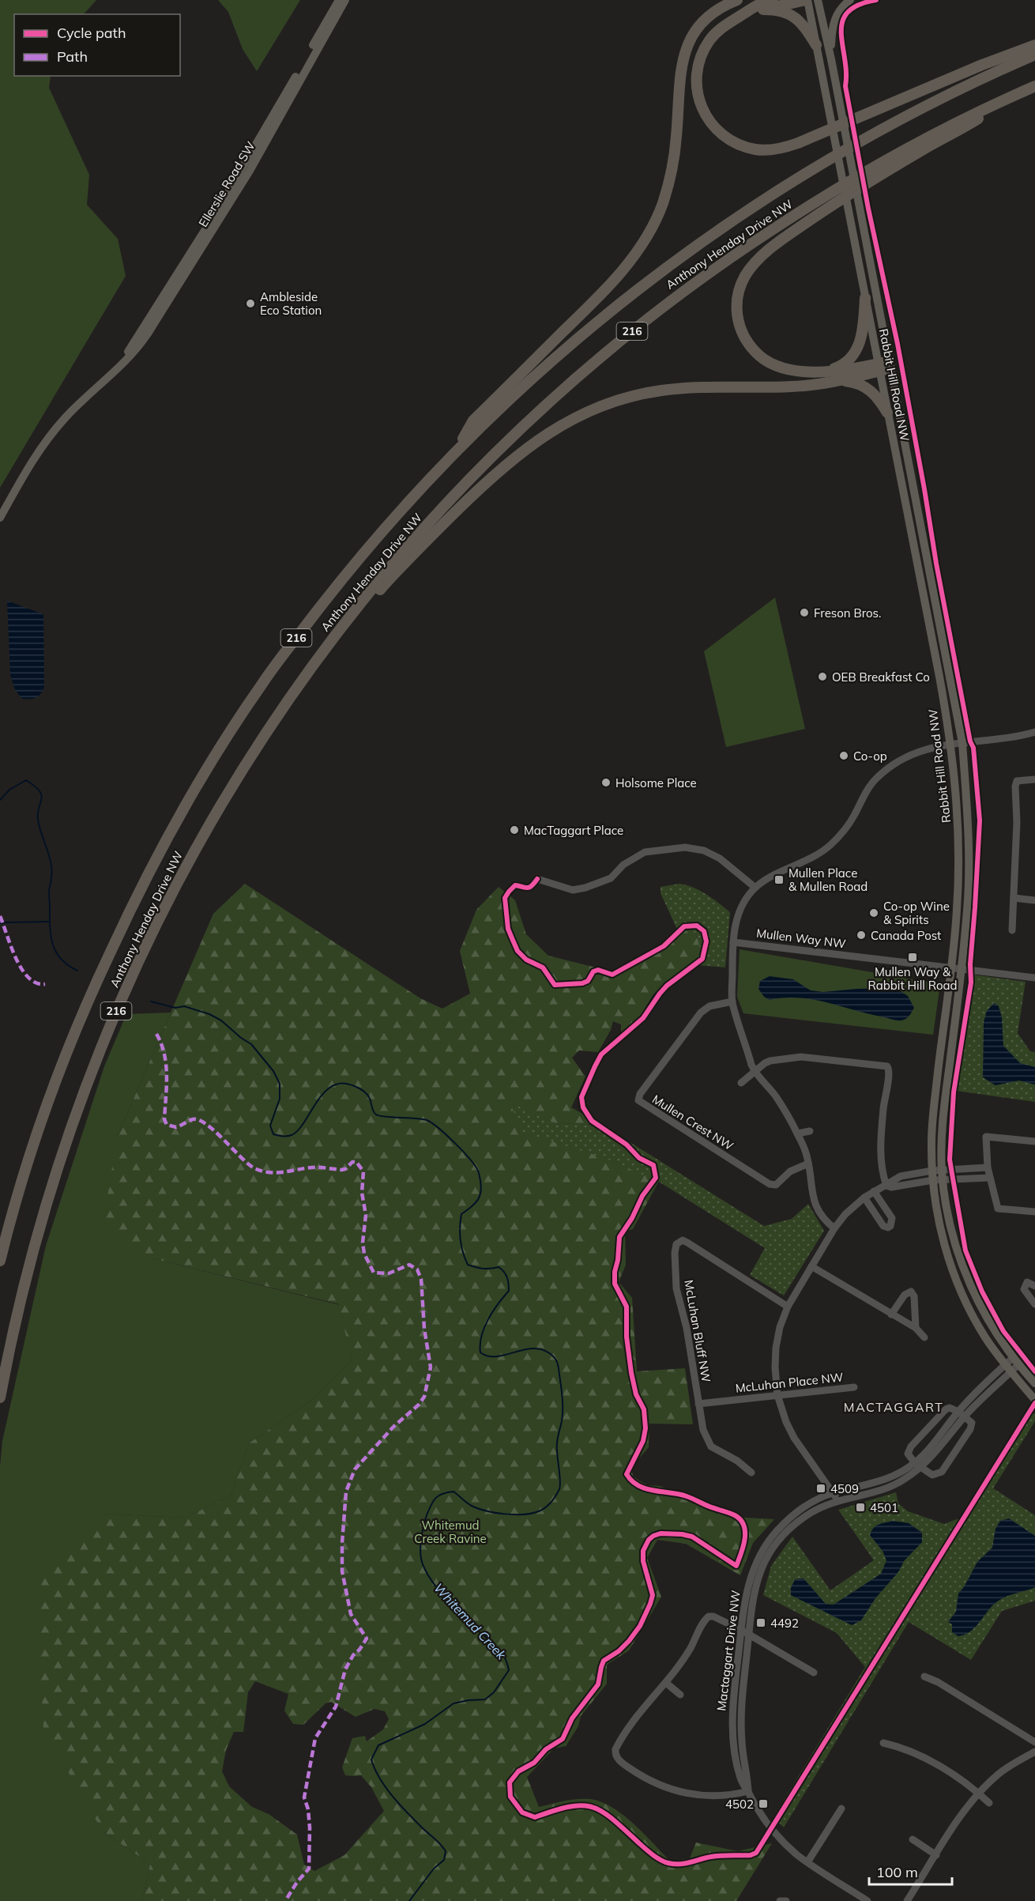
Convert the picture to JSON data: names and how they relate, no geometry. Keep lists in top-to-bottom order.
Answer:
{
  "streets": {
    "highway": ["Anthony Henday Drive NW", "216"],
    "main road": ["Ellerslie Road SW", "Rabbit Hill Road NW"],
    "street": [
      "Mullen Way NW",
      "Mullen Crest NW",
      "McLuhan Bluff NW",
      "McLuhan Place NW",
      "Mactaggart Drive NW"
    ]
  },
  "crossings": [
    ["Rabbit Hill Road NW", "Mullen Way NW"],
    ["Rabbit Hill Road NW", "Mactaggart Drive NW"],
    ["McLuhan Bluff NW", "McLuhan Place NW"]
  ],
  "districts": ["MACTAGGART"],
  "water": ["Whitemud Creek"],
  "parks": ["Whitemud Creek Ravine"],
  "places": {
    "other": [
      "Ambleside Eco Station",
      "Freson Bros.",
      "OEB Breakfast Co",
      "Co-op",
      "Holsome Place",
      "MacTaggart Place",
      "Co-op Wine & Spirits",
      "Canada Post"
    ],
    "transit": [
      "Mullen Place & Mullen Road",
      "Mullen Way & Rabbit Hill Road",
      "4509",
      "4501",
      "4492",
      "4502"
    ]
  },
  "legend": ["Cycle path", "Path"],
  "scale_bar": "100 m"
}
